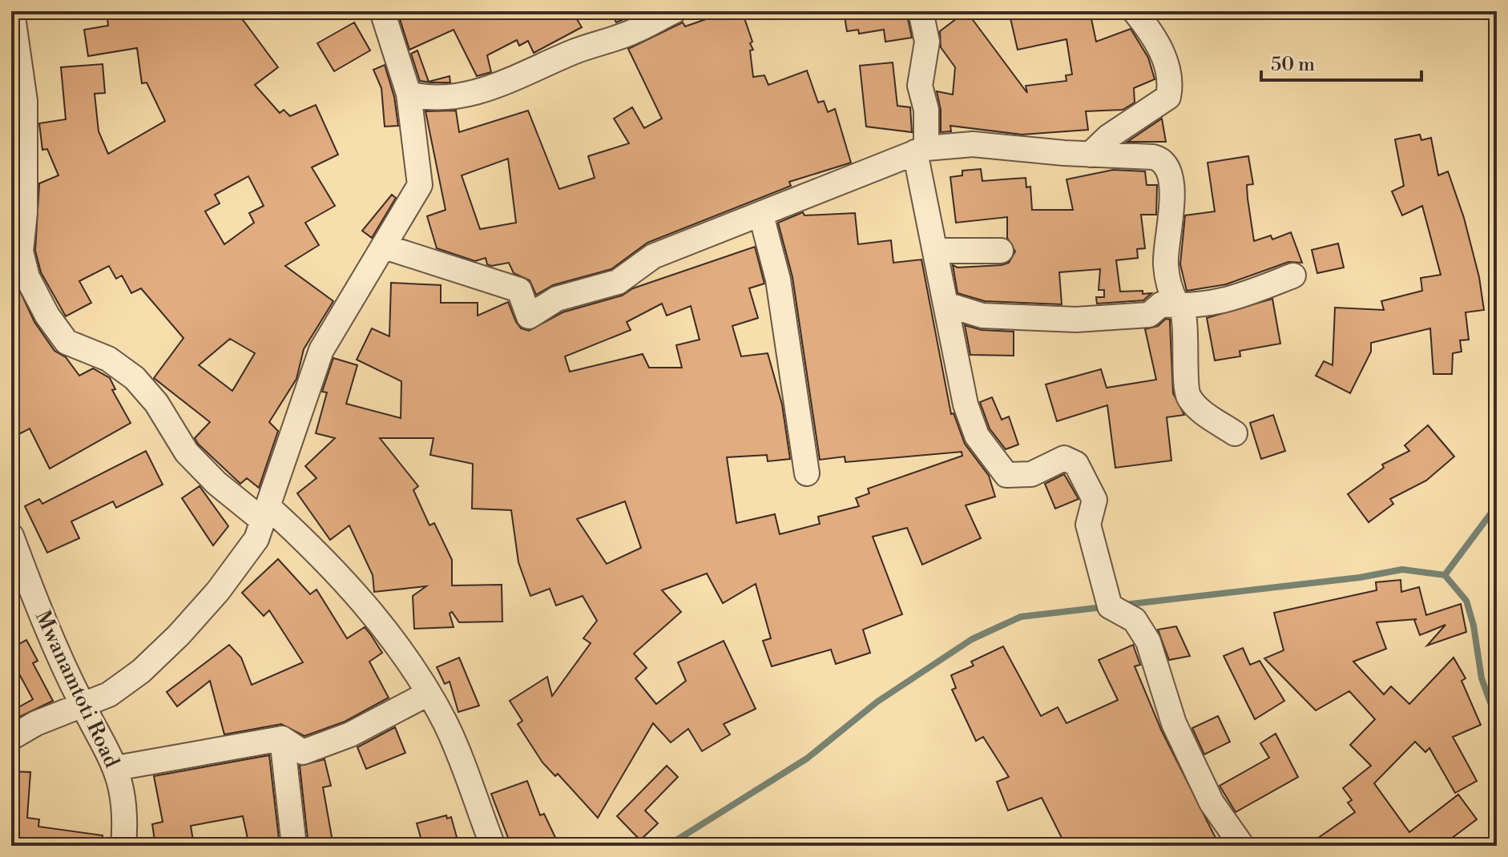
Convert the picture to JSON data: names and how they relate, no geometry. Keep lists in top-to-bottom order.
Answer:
{
  "streets": {
    "street": ["Mwanamtoti Road"]
  },
  "scale_bar": "50 m"
}
